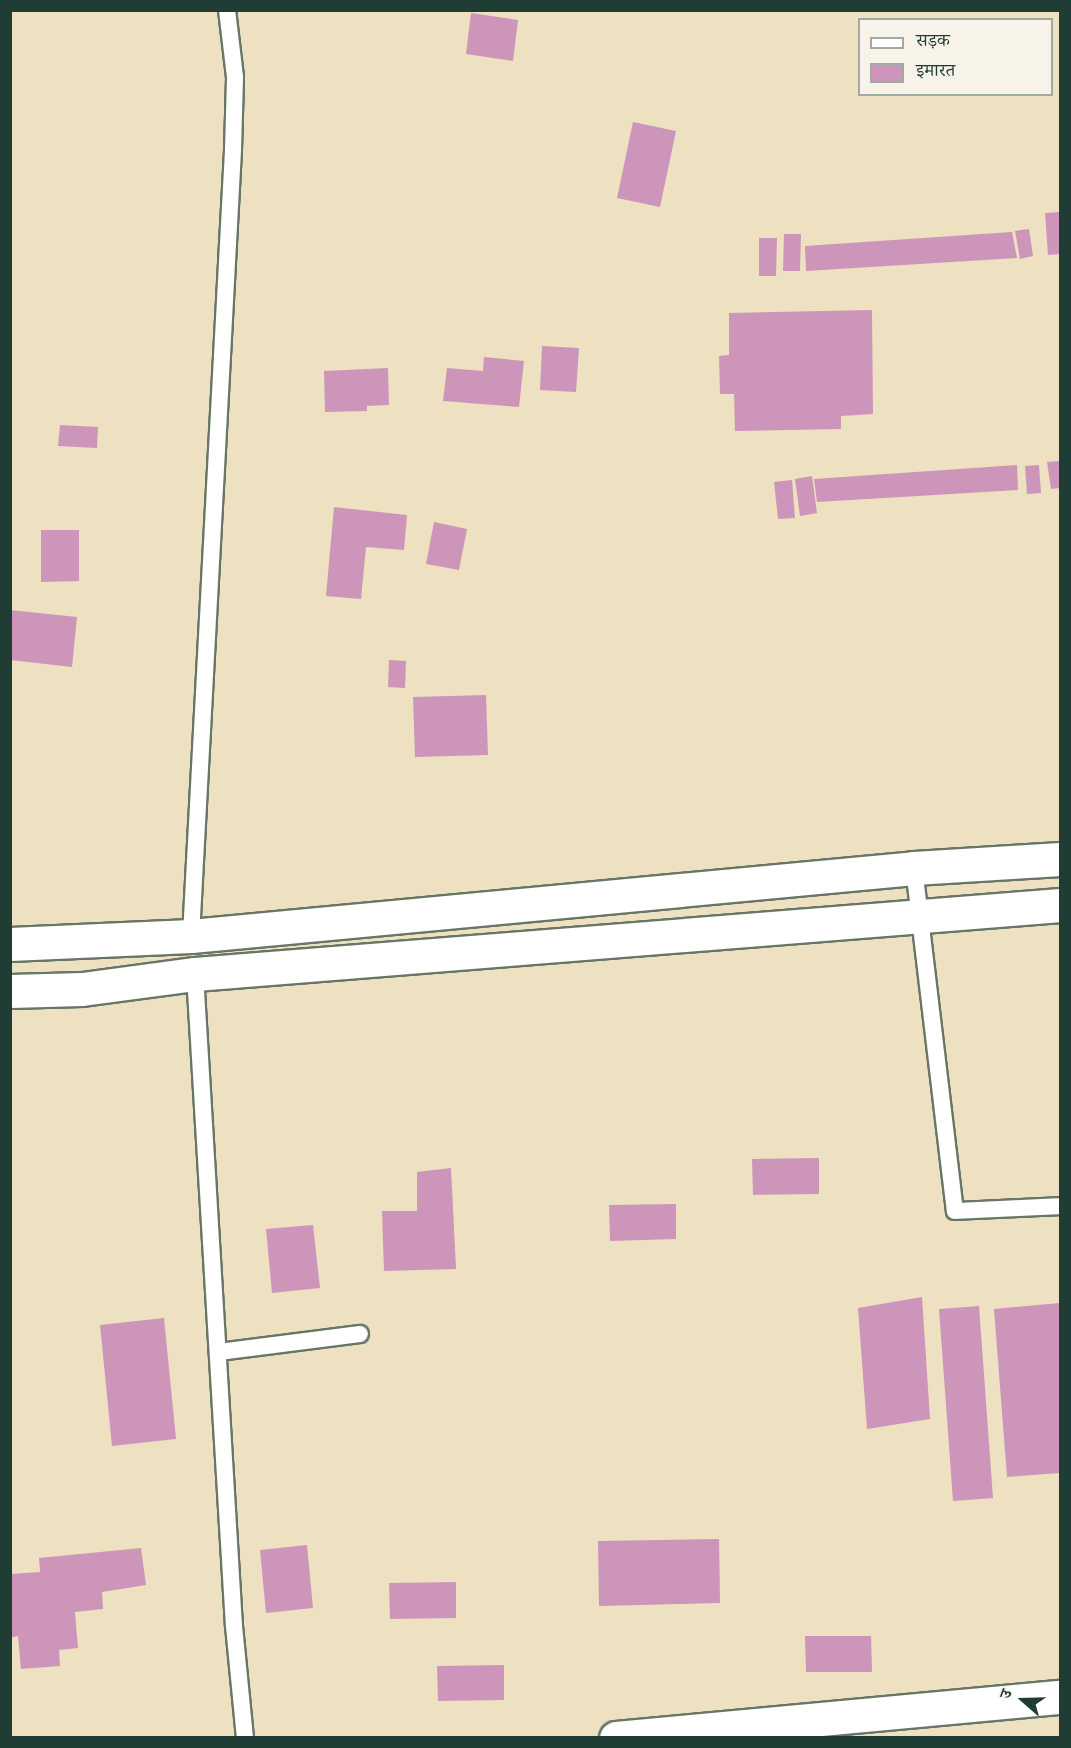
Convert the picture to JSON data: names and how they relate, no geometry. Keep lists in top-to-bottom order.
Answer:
{
  "legend": ["सड़क", "इमारत"],
  "north": "left"
}
